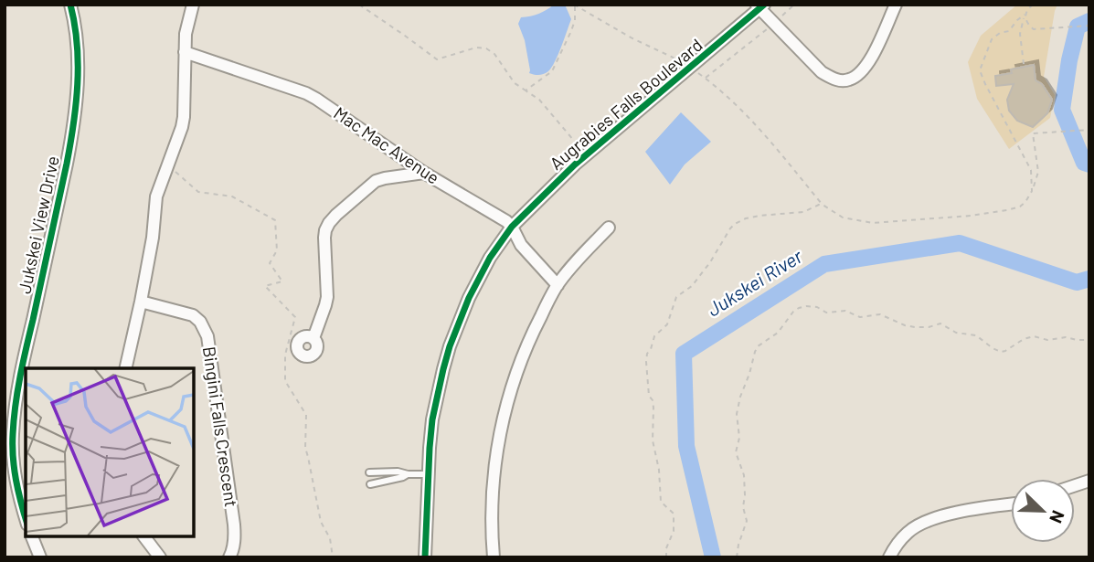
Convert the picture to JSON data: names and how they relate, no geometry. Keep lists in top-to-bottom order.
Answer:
{
  "streets": {
    "street": [
      "Augrabies Falls Boulevard",
      "Mac Mac Avenue",
      "Jukskei View Drive",
      "Bingini Falls Crescent"
    ]
  },
  "crossings": [
    ["Augrabies Falls Boulevard", "Mac Mac Avenue"]
  ],
  "water": ["Jukskei River"],
  "north": "bottom right"
}
